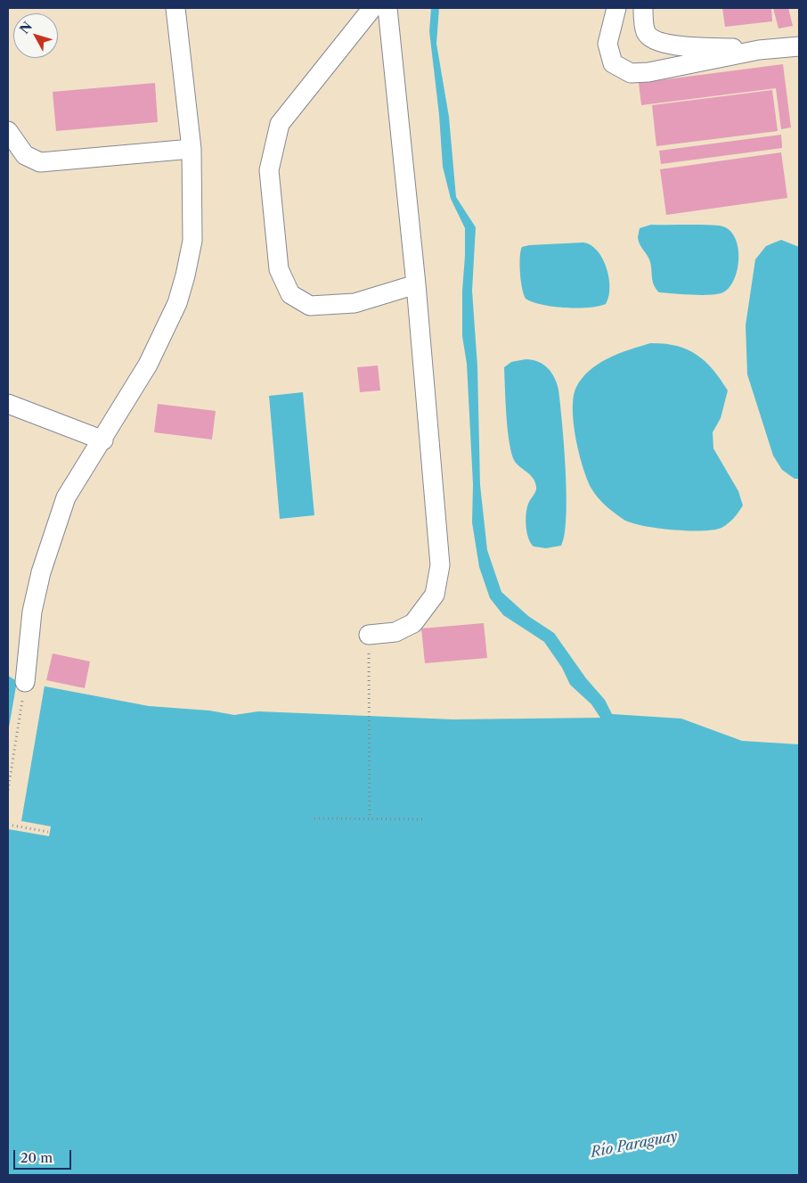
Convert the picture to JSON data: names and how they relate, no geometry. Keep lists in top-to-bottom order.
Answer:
{
  "water": ["Río Paraguay"],
  "scale_bar": "20 m",
  "north": "top left"
}
